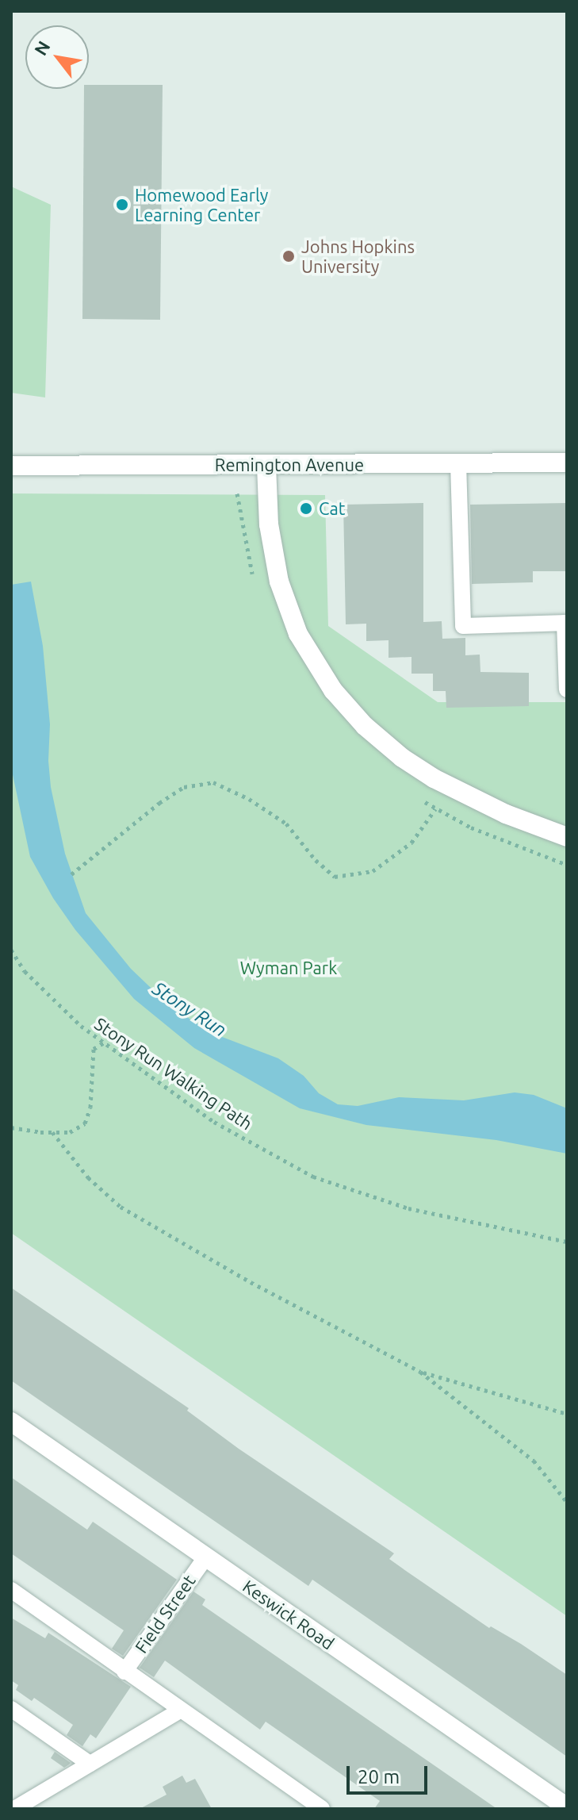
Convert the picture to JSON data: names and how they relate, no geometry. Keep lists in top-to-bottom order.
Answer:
{
  "streets": {
    "street": ["Remington Avenue", "Keswick Road"],
    "lane": ["Field Street"],
    "path": ["Stony Run Walking Path"]
  },
  "crossings": [
    ["Field Street", "Keswick Road"]
  ],
  "water": ["Stony Run"],
  "parks": ["Wyman Park"],
  "places": ["Homewood Early Learning Center", "Johns Hopkins University", "Cat"],
  "scale_bar": "20 m",
  "north": "top left"
}
